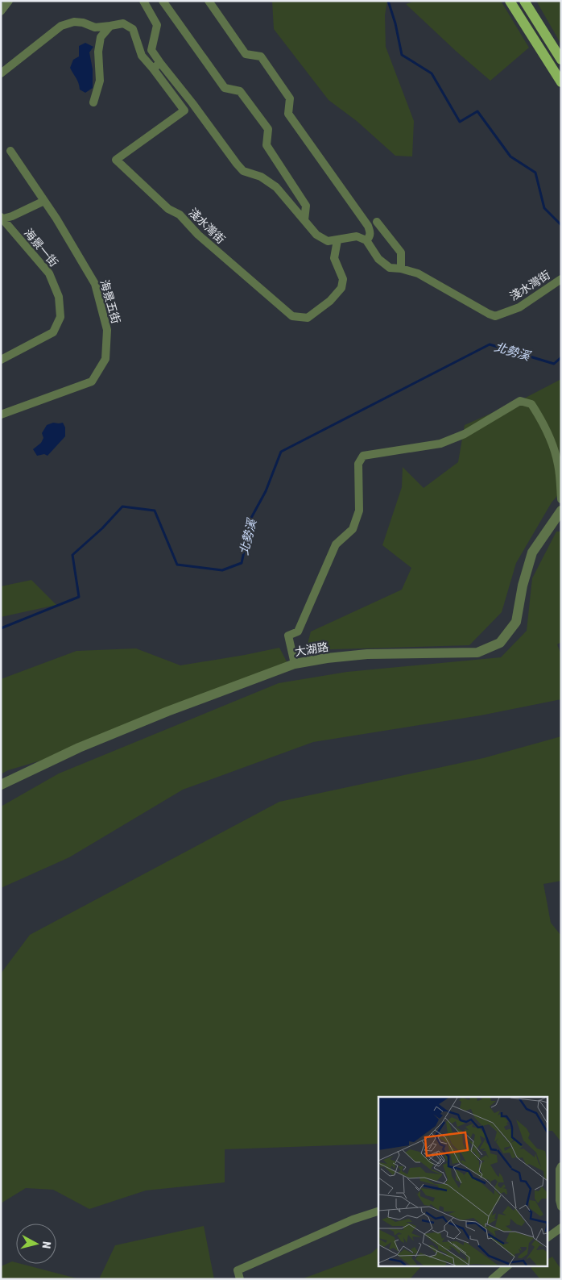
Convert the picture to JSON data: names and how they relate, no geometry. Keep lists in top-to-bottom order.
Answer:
{
  "streets": {
    "street": [
      "淺水灣街",
      "海景一街",
      "海景五街",
      "大湖路"
    ]
  },
  "water": ["北勢溪"],
  "north": "right"
}
